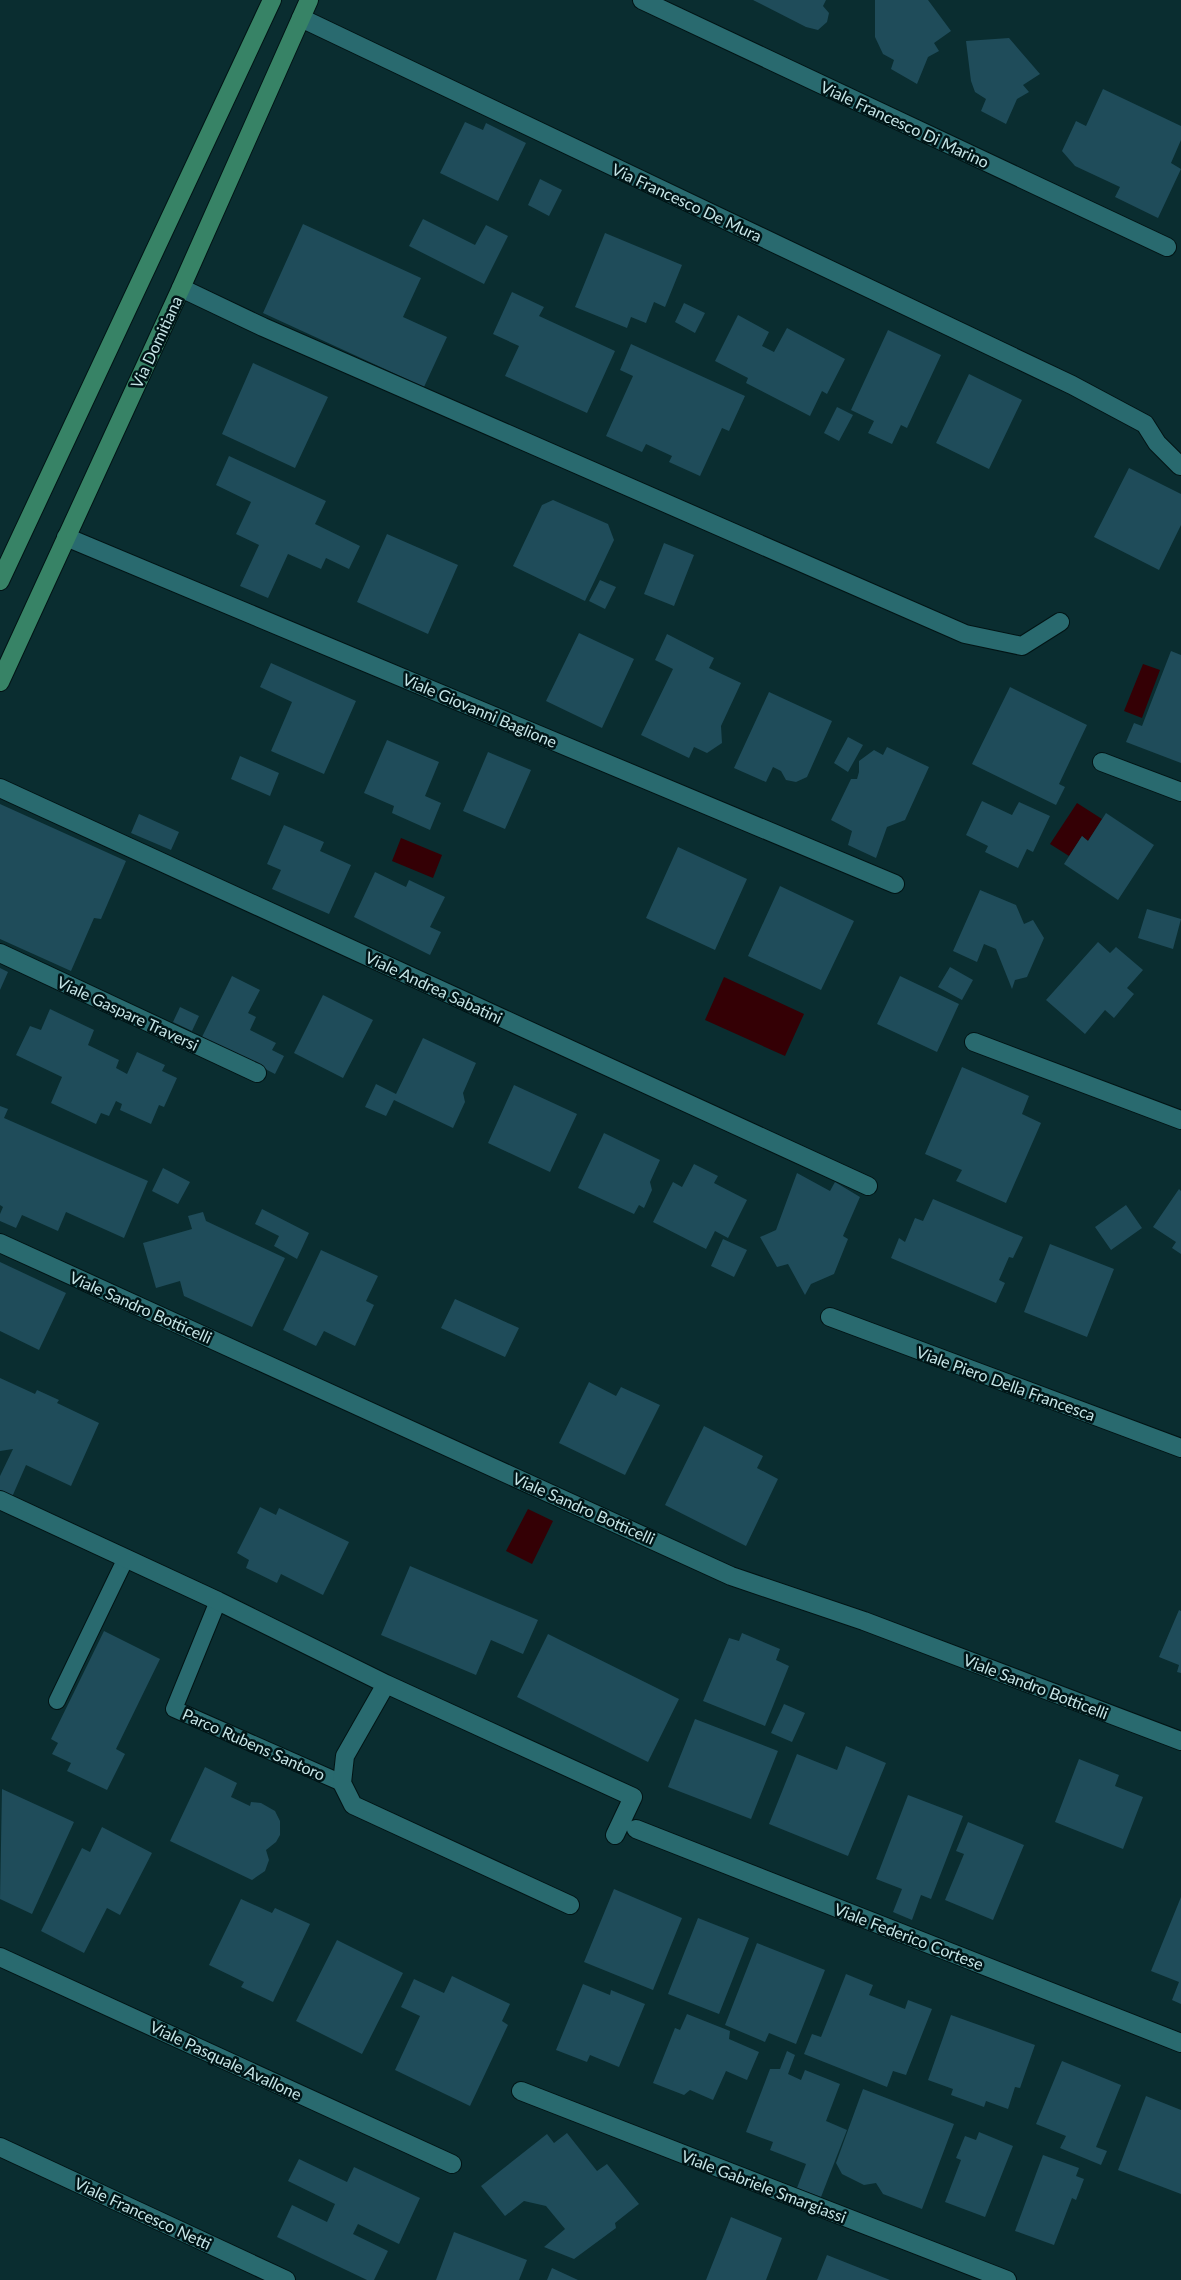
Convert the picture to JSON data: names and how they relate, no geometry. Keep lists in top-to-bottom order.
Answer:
{
  "streets": {
    "main road": ["Via Domitiana"],
    "street": [
      "Viale Francesco Di Marino",
      "Via Francesco De Mura",
      "Viale Giovanni Baglione",
      "Viale Andrea Sabatini",
      "Viale Gaspare Traversi",
      "Viale Sandro Botticelli",
      "Viale Piero Della Francesca",
      "Parco Rubens Santoro",
      "Viale Federico Cortese",
      "Viale Pasquale Avallone",
      "Viale Gabriele Smargiassi",
      "Viale Francesco Netti"
    ]
  },
  "crossings": [
    ["Via Francesco De Mura", "Via Domitiana"],
    ["Via Domitiana", "Viale Giovanni Baglione"]
  ]
}
